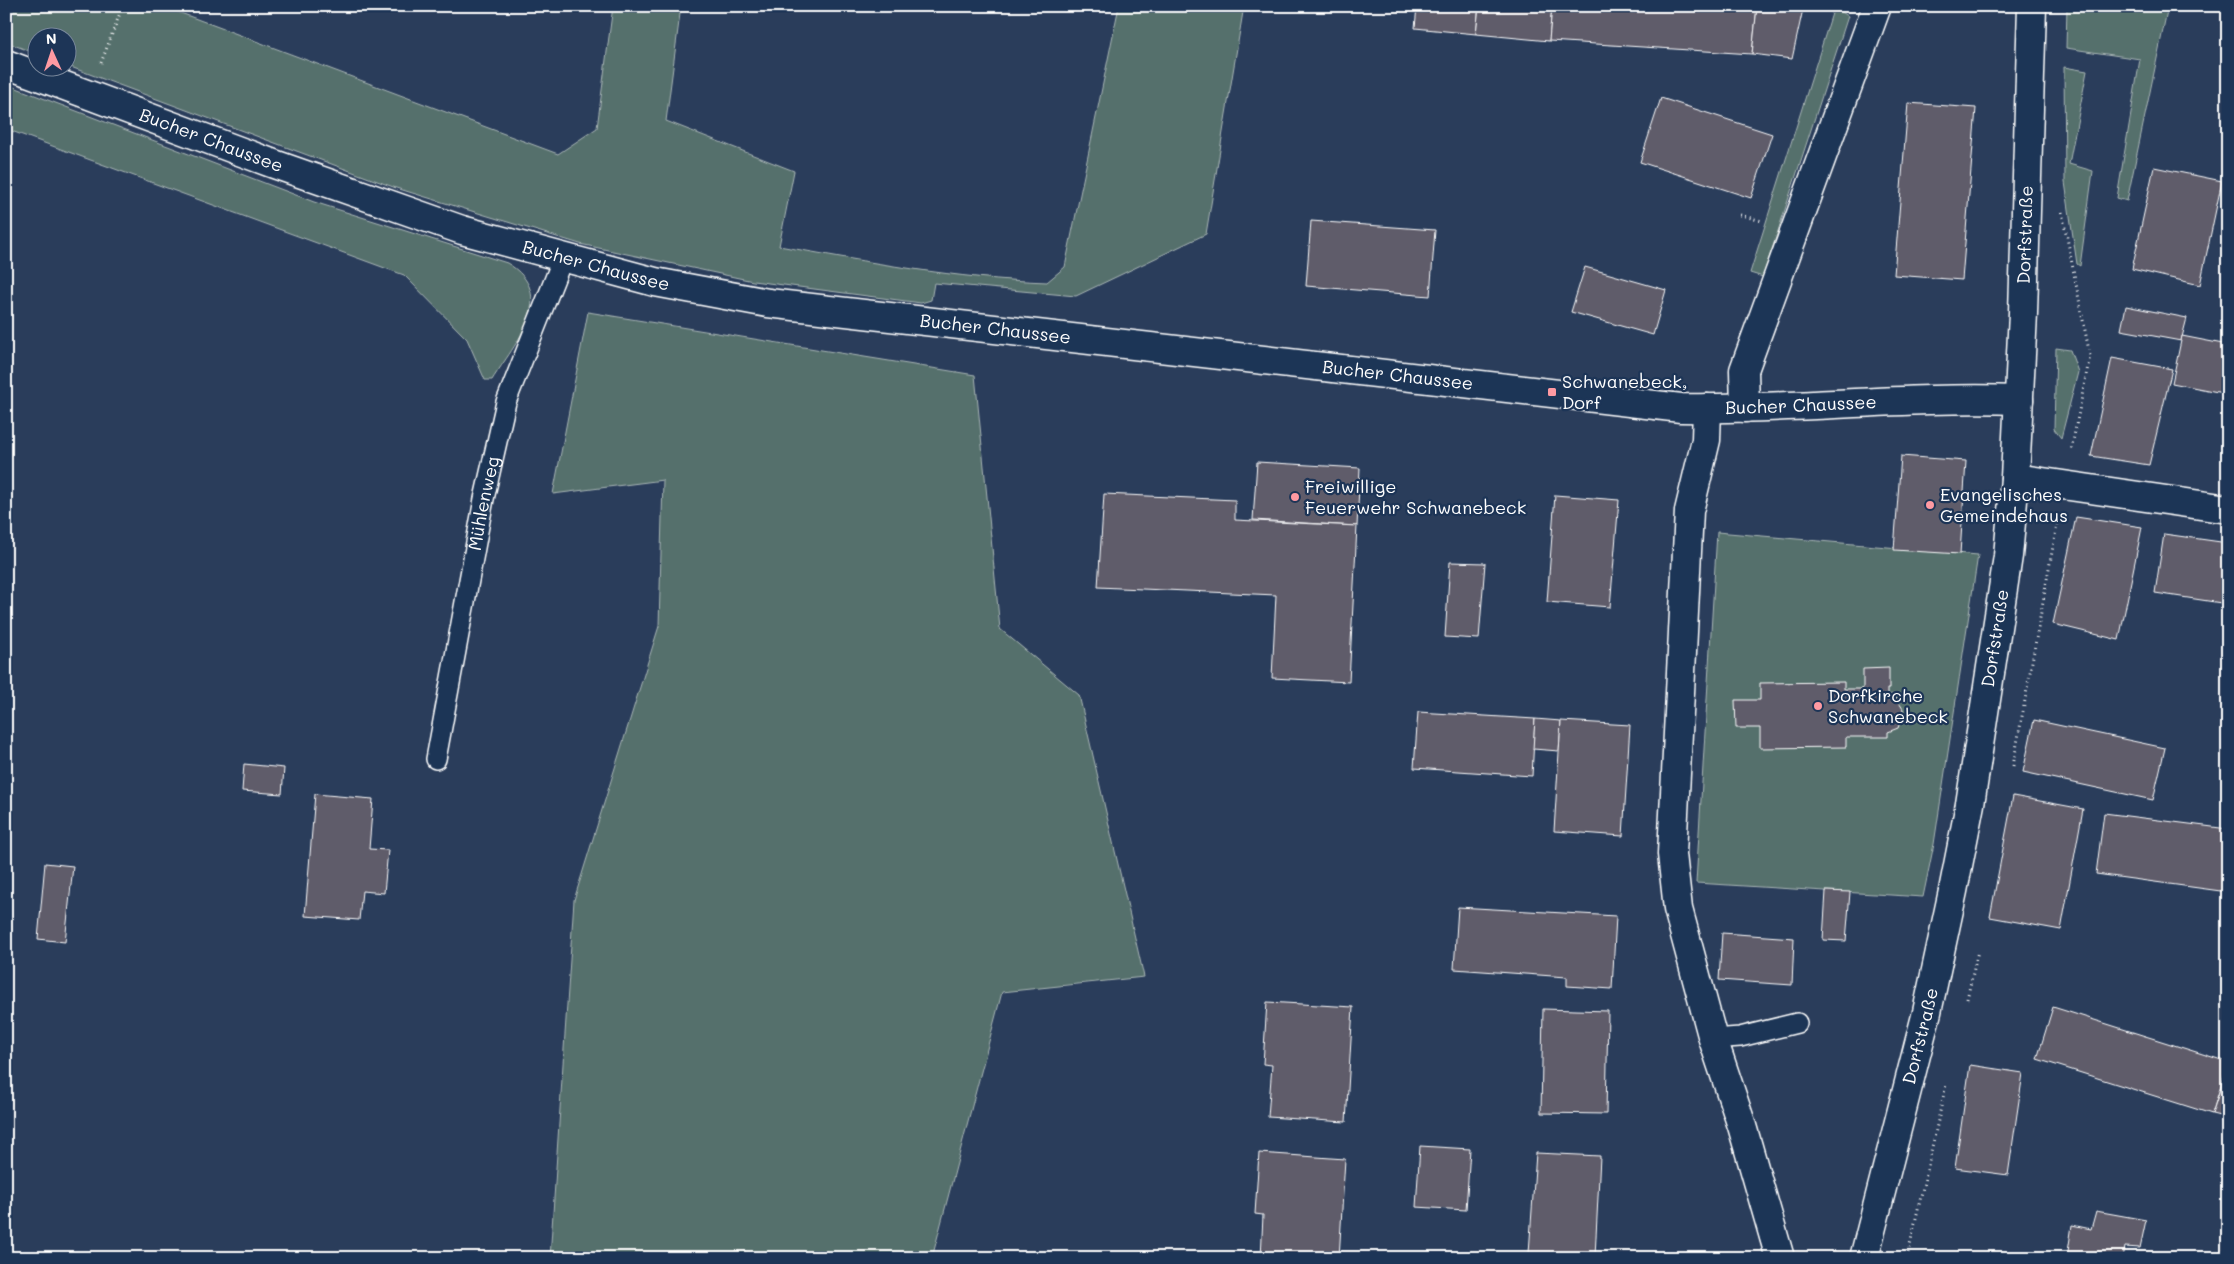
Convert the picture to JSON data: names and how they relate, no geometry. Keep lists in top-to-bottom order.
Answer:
{
  "streets": {
    "main road": ["Bucher Chaussee", "Dorfstraße"],
    "lane": ["Mühlenweg"]
  },
  "crossings": [
    ["Bucher Chaussee", "Dorfstraße"],
    ["Bucher Chaussee", "Mühlenweg"]
  ],
  "places": {
    "transit": ["Schwanebeck, Dorf"],
    "other": ["Freiwillige Feuerwehr Schwanebeck", "Evangelisches Gemeindehaus", "Dorfkirche Schwanebeck"]
  },
  "north": "top"
}
